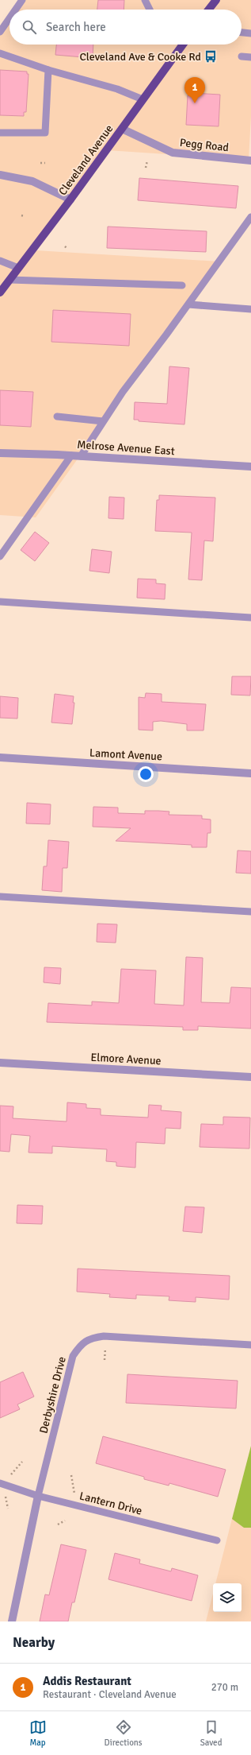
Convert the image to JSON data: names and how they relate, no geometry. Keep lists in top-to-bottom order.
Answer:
{
  "streets": {
    "main road": ["Cleveland Avenue"],
    "street": [
      "Pegg Road",
      "Melrose Avenue East",
      "Lamont Avenue",
      "Elmore Avenue",
      "Derbyshire Drive"
    ],
    "lane": ["Lantern Drive"]
  },
  "crossings": [
    ["Pegg Road", "Cleveland Avenue"],
    ["Derbyshire Drive", "Lantern Drive"]
  ],
  "places": {
    "bus stop": ["Cleveland Ave & Cooke Rd"]
  },
  "page": {
    "search": "Search here",
    "pins": "1",
    "heading": "Nearby",
    "list": [
      {
        "mark": "1",
        "name": "Addis Restaurant",
        "note": "Restaurant · Cleveland Avenue",
        "value": "270 m"
      }
    ],
    "nav": ["Map", "Directions", "Saved"]
  }
}
